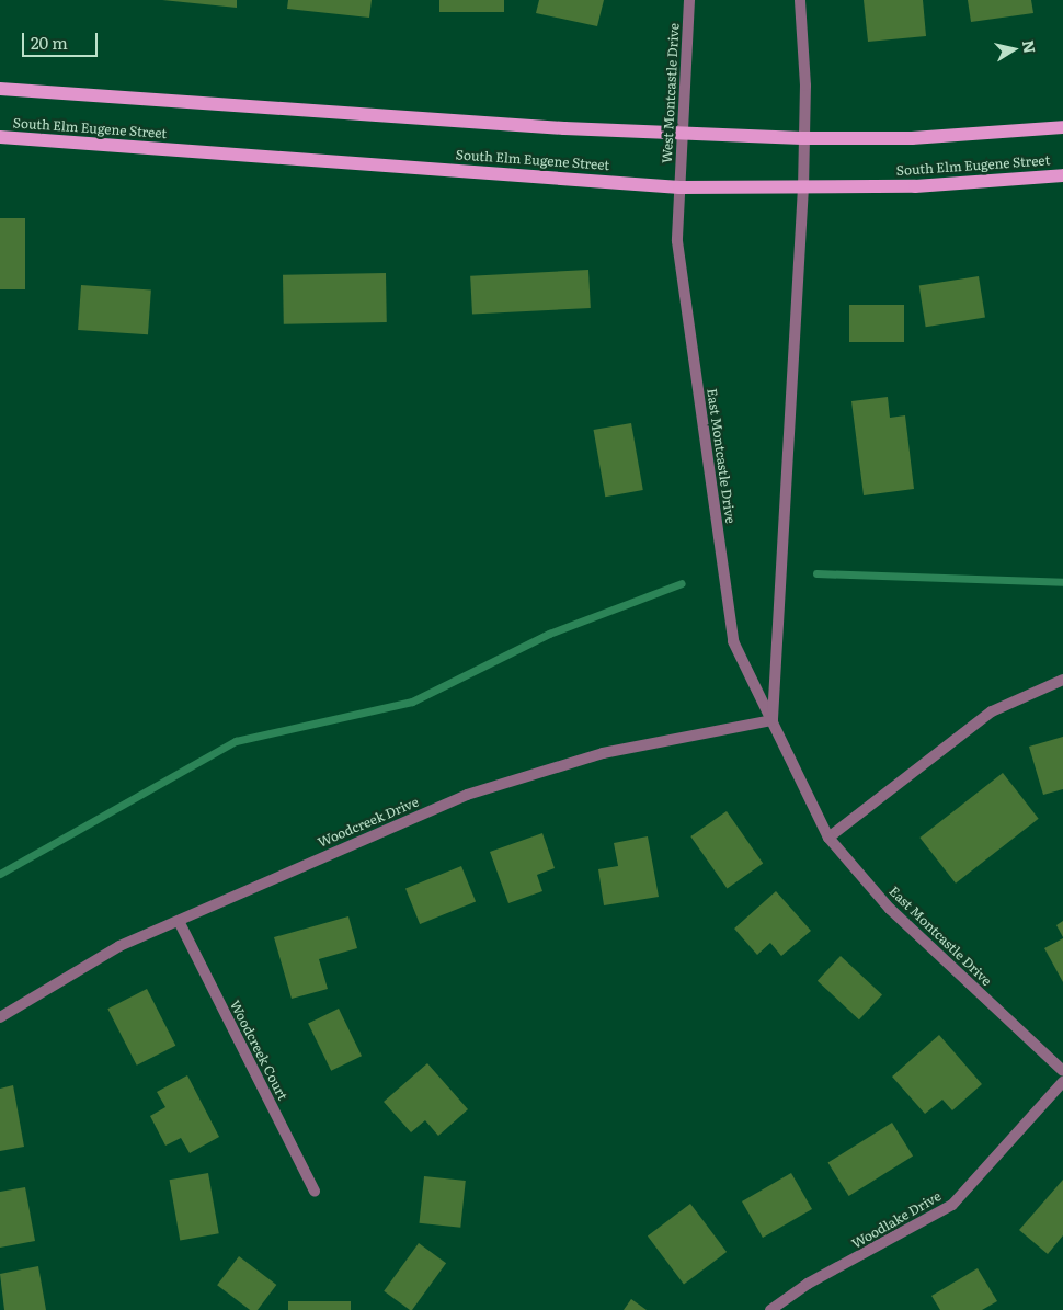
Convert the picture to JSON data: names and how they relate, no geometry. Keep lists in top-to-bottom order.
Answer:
{
  "streets": {
    "main road": ["South Elm Eugene Street"],
    "street": [
      "West Montcastle Drive",
      "East Montcastle Drive",
      "Woodcreek Drive",
      "Woodcreek Court",
      "Woodlake Drive"
    ]
  },
  "crossings": [
    ["West Montcastle Drive", "South Elm Eugene Street"],
    ["West Montcastle Drive", "East Montcastle Drive"],
    ["South Elm Eugene Street", "East Montcastle Drive"],
    ["East Montcastle Drive", "Woodcreek Drive"],
    ["Woodcreek Drive", "Woodcreek Court"]
  ],
  "scale_bar": "20 m",
  "north": "right"
}
